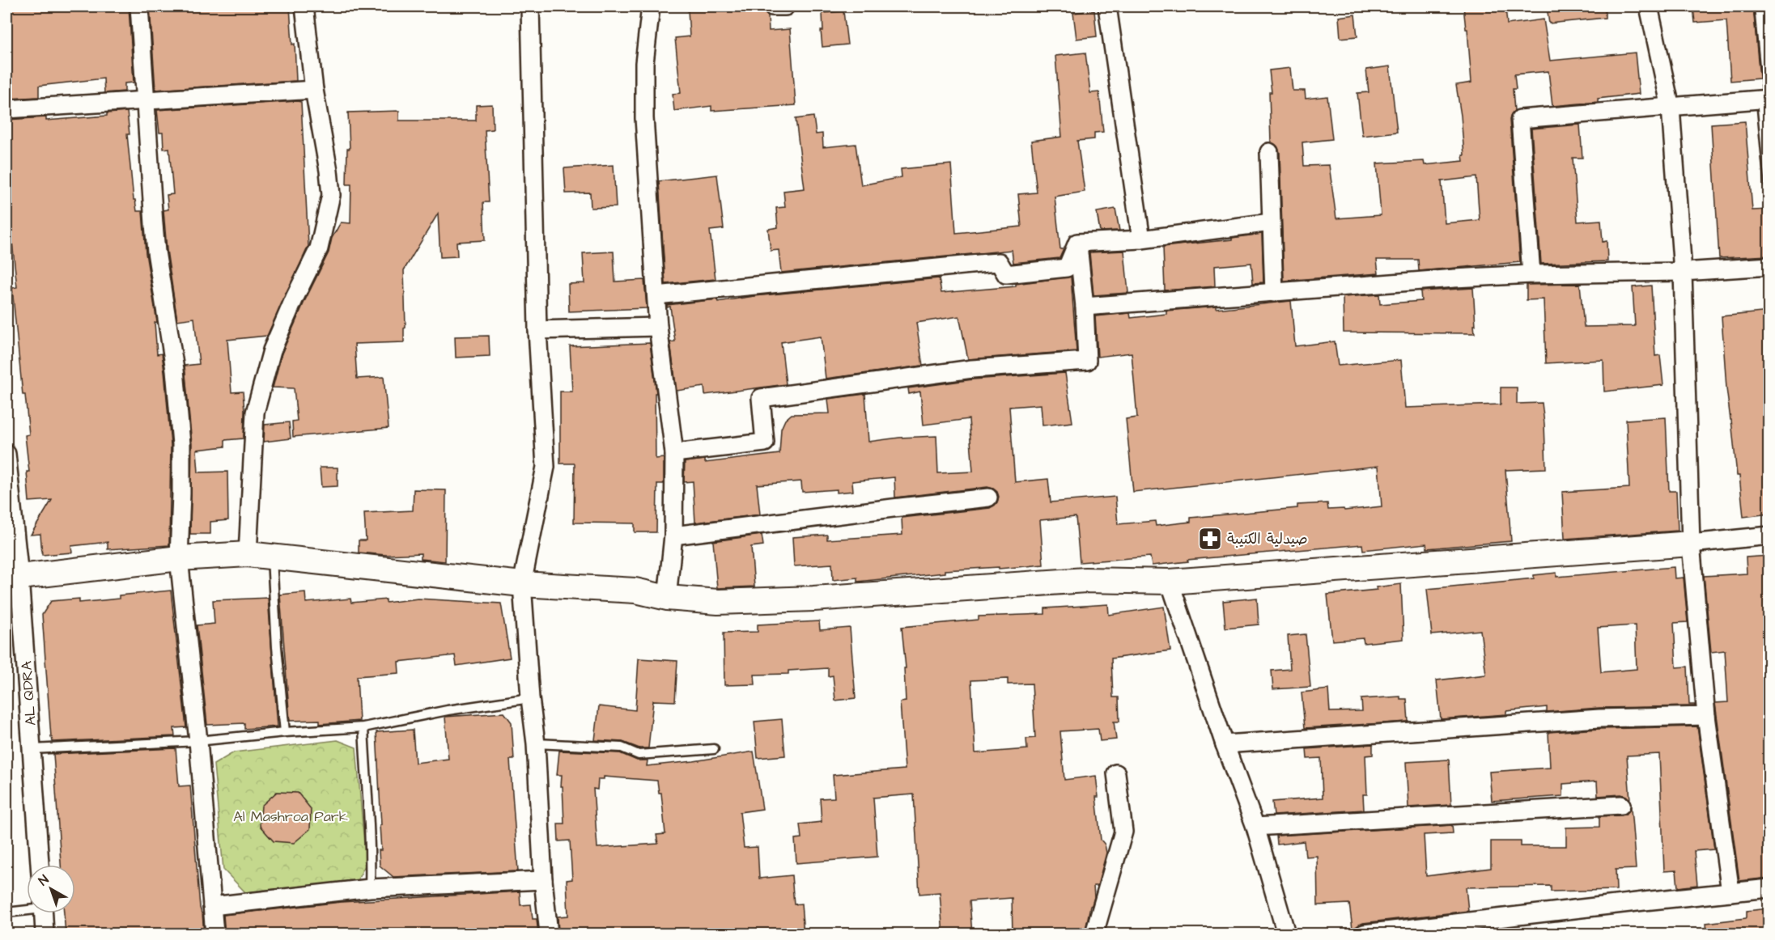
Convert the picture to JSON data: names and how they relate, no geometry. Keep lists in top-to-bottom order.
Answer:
{
  "streets": {
    "street": ["AL QDRA"]
  },
  "parks": ["Al Mashroa Park"],
  "places": {
    "pharmacy": ["صيدلية الكتيبة"]
  },
  "north": "top left"
}
